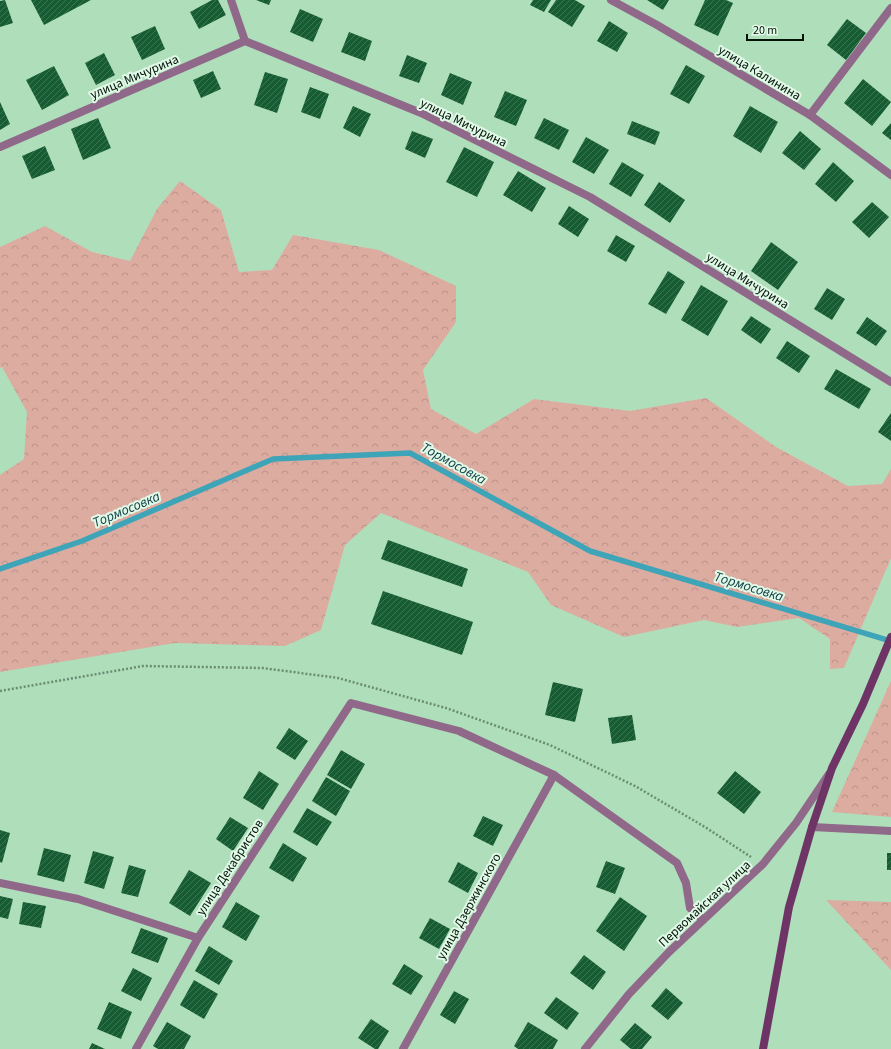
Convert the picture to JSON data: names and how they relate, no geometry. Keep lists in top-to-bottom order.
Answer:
{
  "streets": {
    "main road": ["Первомайская улица"],
    "street": [
      "улица Калинина",
      "улица Мичурина",
      "улица Декабристов",
      "улица Дзержинского"
    ]
  },
  "crossings": [
    ["улица Декабристов", "улица Дзержинского"]
  ],
  "water": ["Тормосовка"],
  "scale_bar": "20 m"
}
